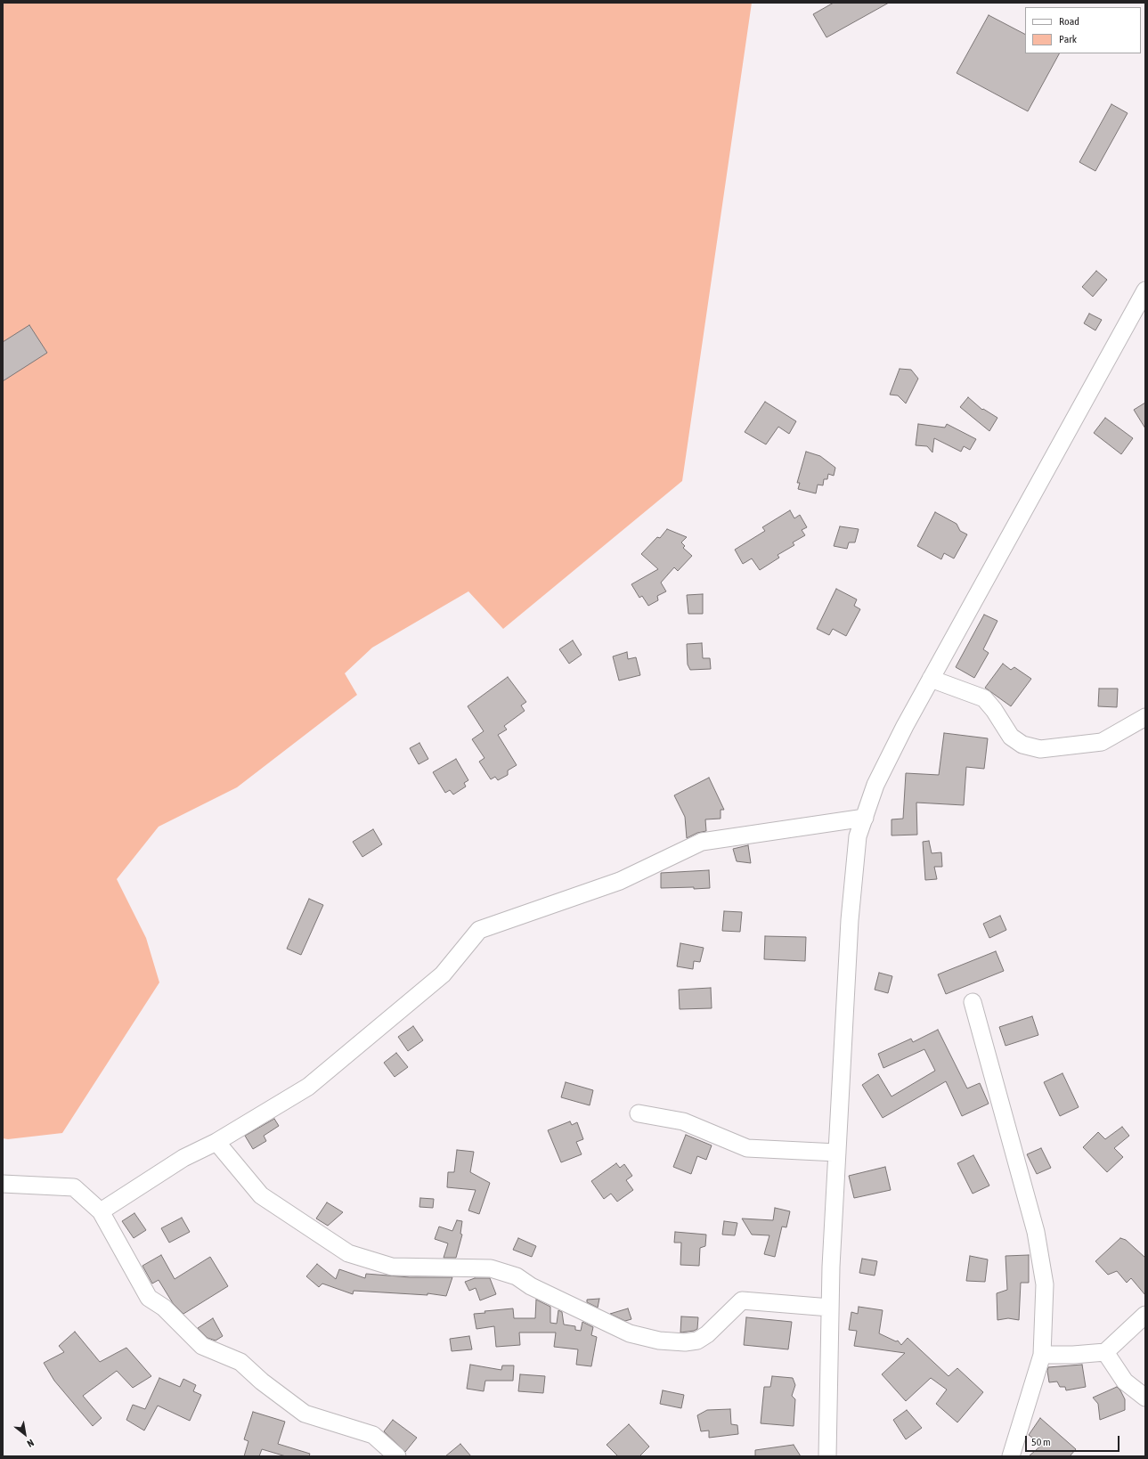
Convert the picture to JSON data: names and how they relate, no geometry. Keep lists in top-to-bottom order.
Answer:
{
  "legend": ["Road", "Park"],
  "scale_bar": "50 m",
  "north": "bottom right"
}
